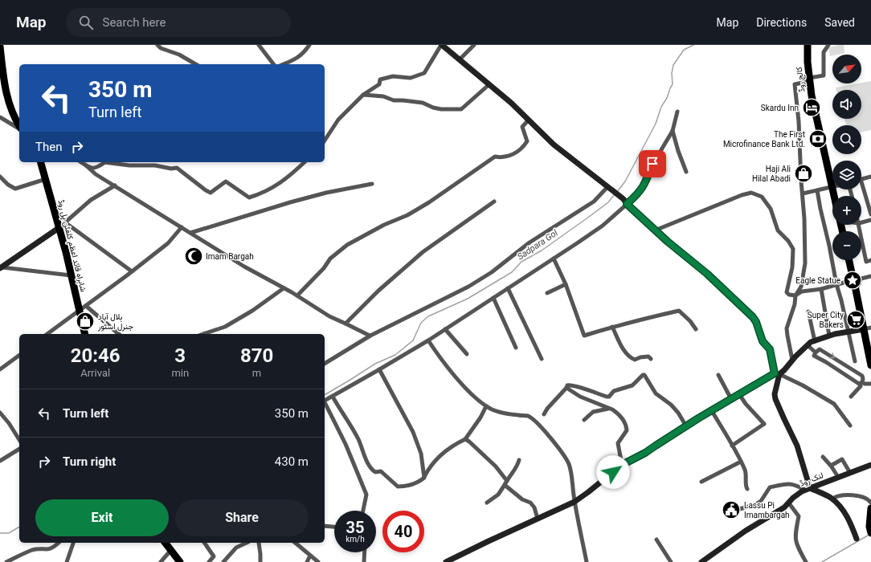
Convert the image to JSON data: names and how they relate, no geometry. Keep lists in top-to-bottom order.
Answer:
{
  "streets": {
    "highway": ["کالج روڈ", "شاہراہ قائد اعظم کلفٹن پل روڈ"],
    "main road": ["لنک روڈ"]
  },
  "water": ["Sadpara Gol"],
  "places": {
    "hotel": ["Skardu Inn"],
    "bank": ["The First Microfinance Bank Ltd."],
    "shop": ["Haji Ali Hilal Abadi", "ہلال آباد جنرل اسٹور"],
    "mosque": ["Imam Bargah"],
    "place": ["Eagle Statue"],
    "supermarket": ["Super City Bakers"],
    "public building": ["Lassu Pi Imambargah"]
  },
  "north": "top right",
  "page": {
    "header": "Map",
    "search": "Search here",
    "nav": ["Map", "Directions", "Saved"],
    "map_buttons": ["+", "−"],
    "turn": ["350 m", "Turn left"],
    "then": "Then",
    "eta": [
      "20:46",
      "Arrival",
      "3",
      "min",
      "870",
      "m"
    ],
    "list": [
      {
        "name": "Turn left",
        "value": "350 m"
      },
      {
        "name": "Turn right",
        "value": "430 m"
      }
    ],
    "buttons": ["Exit", "Share"],
    "speed": "35 km/h",
    "limit": "40"
  }
}
